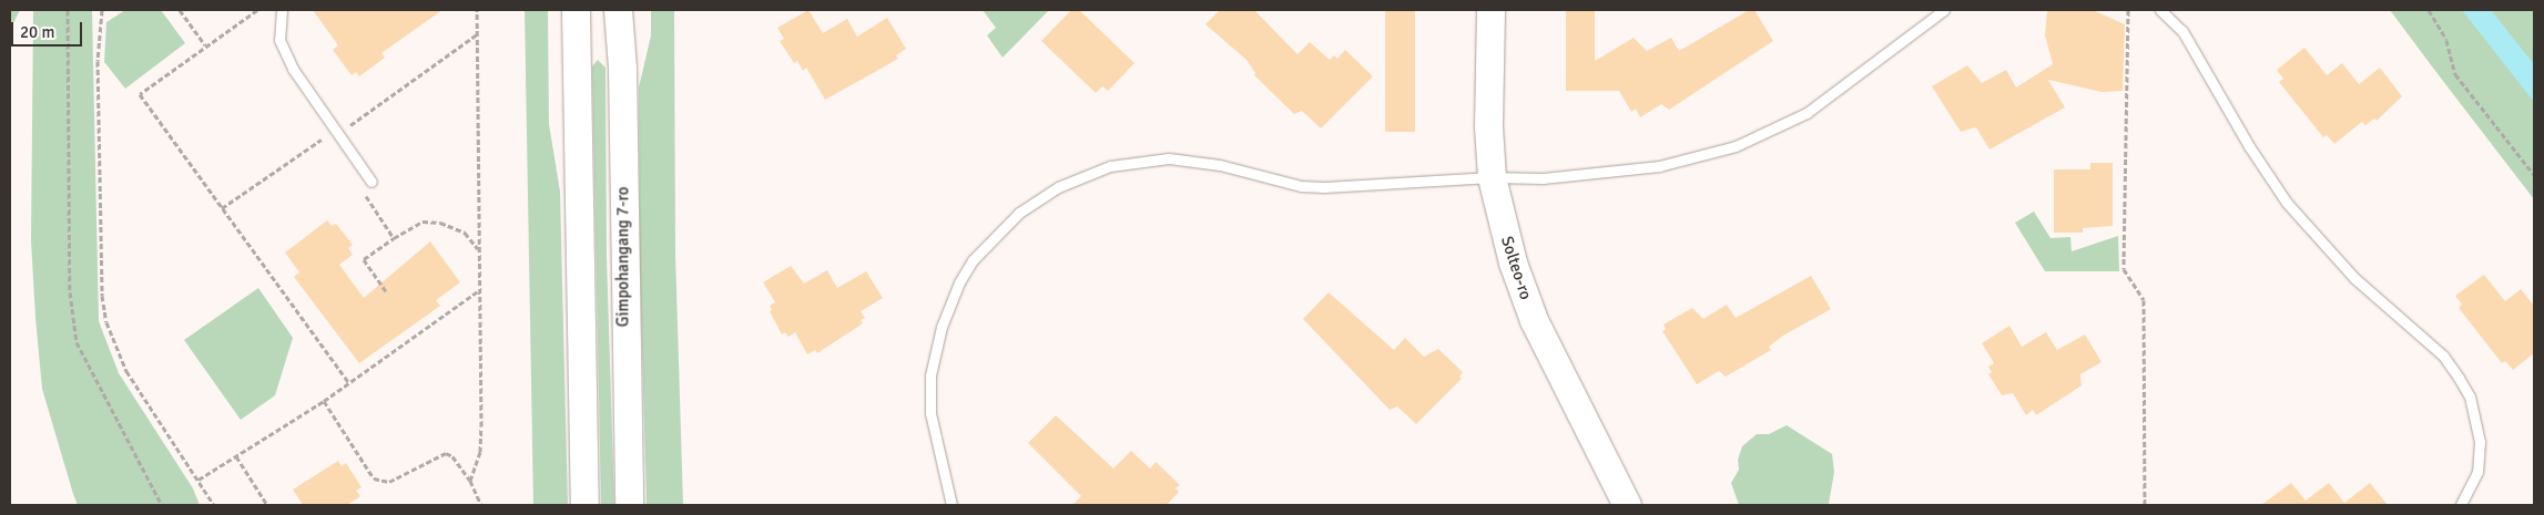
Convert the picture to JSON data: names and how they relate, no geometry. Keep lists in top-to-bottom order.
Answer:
{
  "streets": {
    "main road": ["Gimpohangang 7-ro", "Solteo-ro"]
  },
  "scale_bar": "20 m"
}
